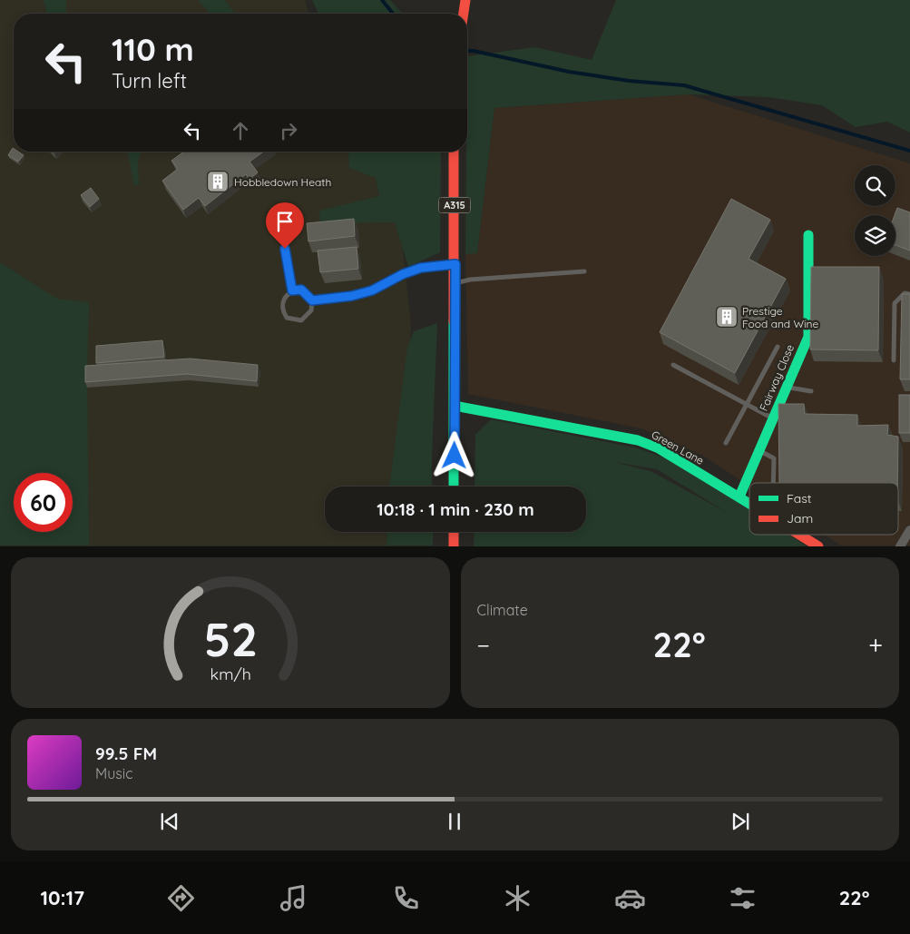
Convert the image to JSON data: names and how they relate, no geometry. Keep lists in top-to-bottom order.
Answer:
{
  "streets": {
    "street": ["A315", "Fairway Close", "Green Lane"]
  },
  "crossings": [
    ["A315", "Green Lane"],
    ["Fairway Close", "Green Lane"]
  ],
  "places": {
    "building": ["Hobbledown Heath", "Prestige Food and Wine"]
  },
  "legend": ["Fast", "Jam"],
  "page": {
    "turn": ["110 m", "Turn left"],
    "limit": "60",
    "trip": "10:18 · 1 min · 230 m",
    "tile": "Climate",
    "heat": ["−", "22°", "+"],
    "song": ["99.5 FM", "Music"],
    "tabs": ["10:17", "22°"],
    "gauge": ["52", "km/h"]
  }
}
